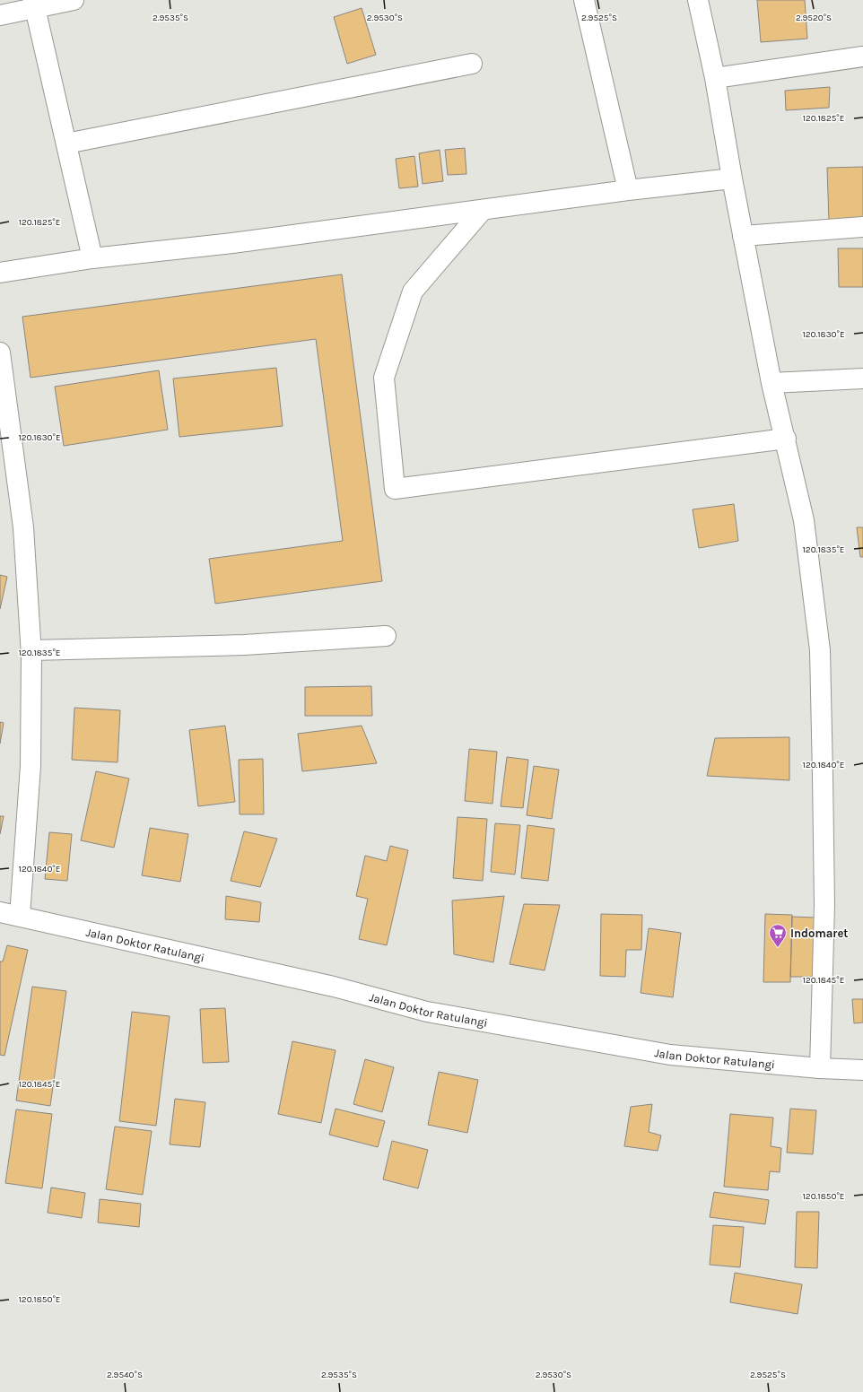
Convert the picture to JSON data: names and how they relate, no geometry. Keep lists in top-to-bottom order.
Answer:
{
  "streets": {
    "main road": ["Jalan Doktor Ratulangi"]
  },
  "places": {
    "supermarket": ["Indomaret"]
  },
  "coordinates": [
    "2.9535°S",
    "2.9530°S",
    "2.9525°S",
    "2.9520°S",
    "120.1825°E",
    "120.1830°E",
    "120.1835°E",
    "120.1840°E",
    "120.1845°E",
    "120.1850°E",
    "2.9540°S"
  ]
}
